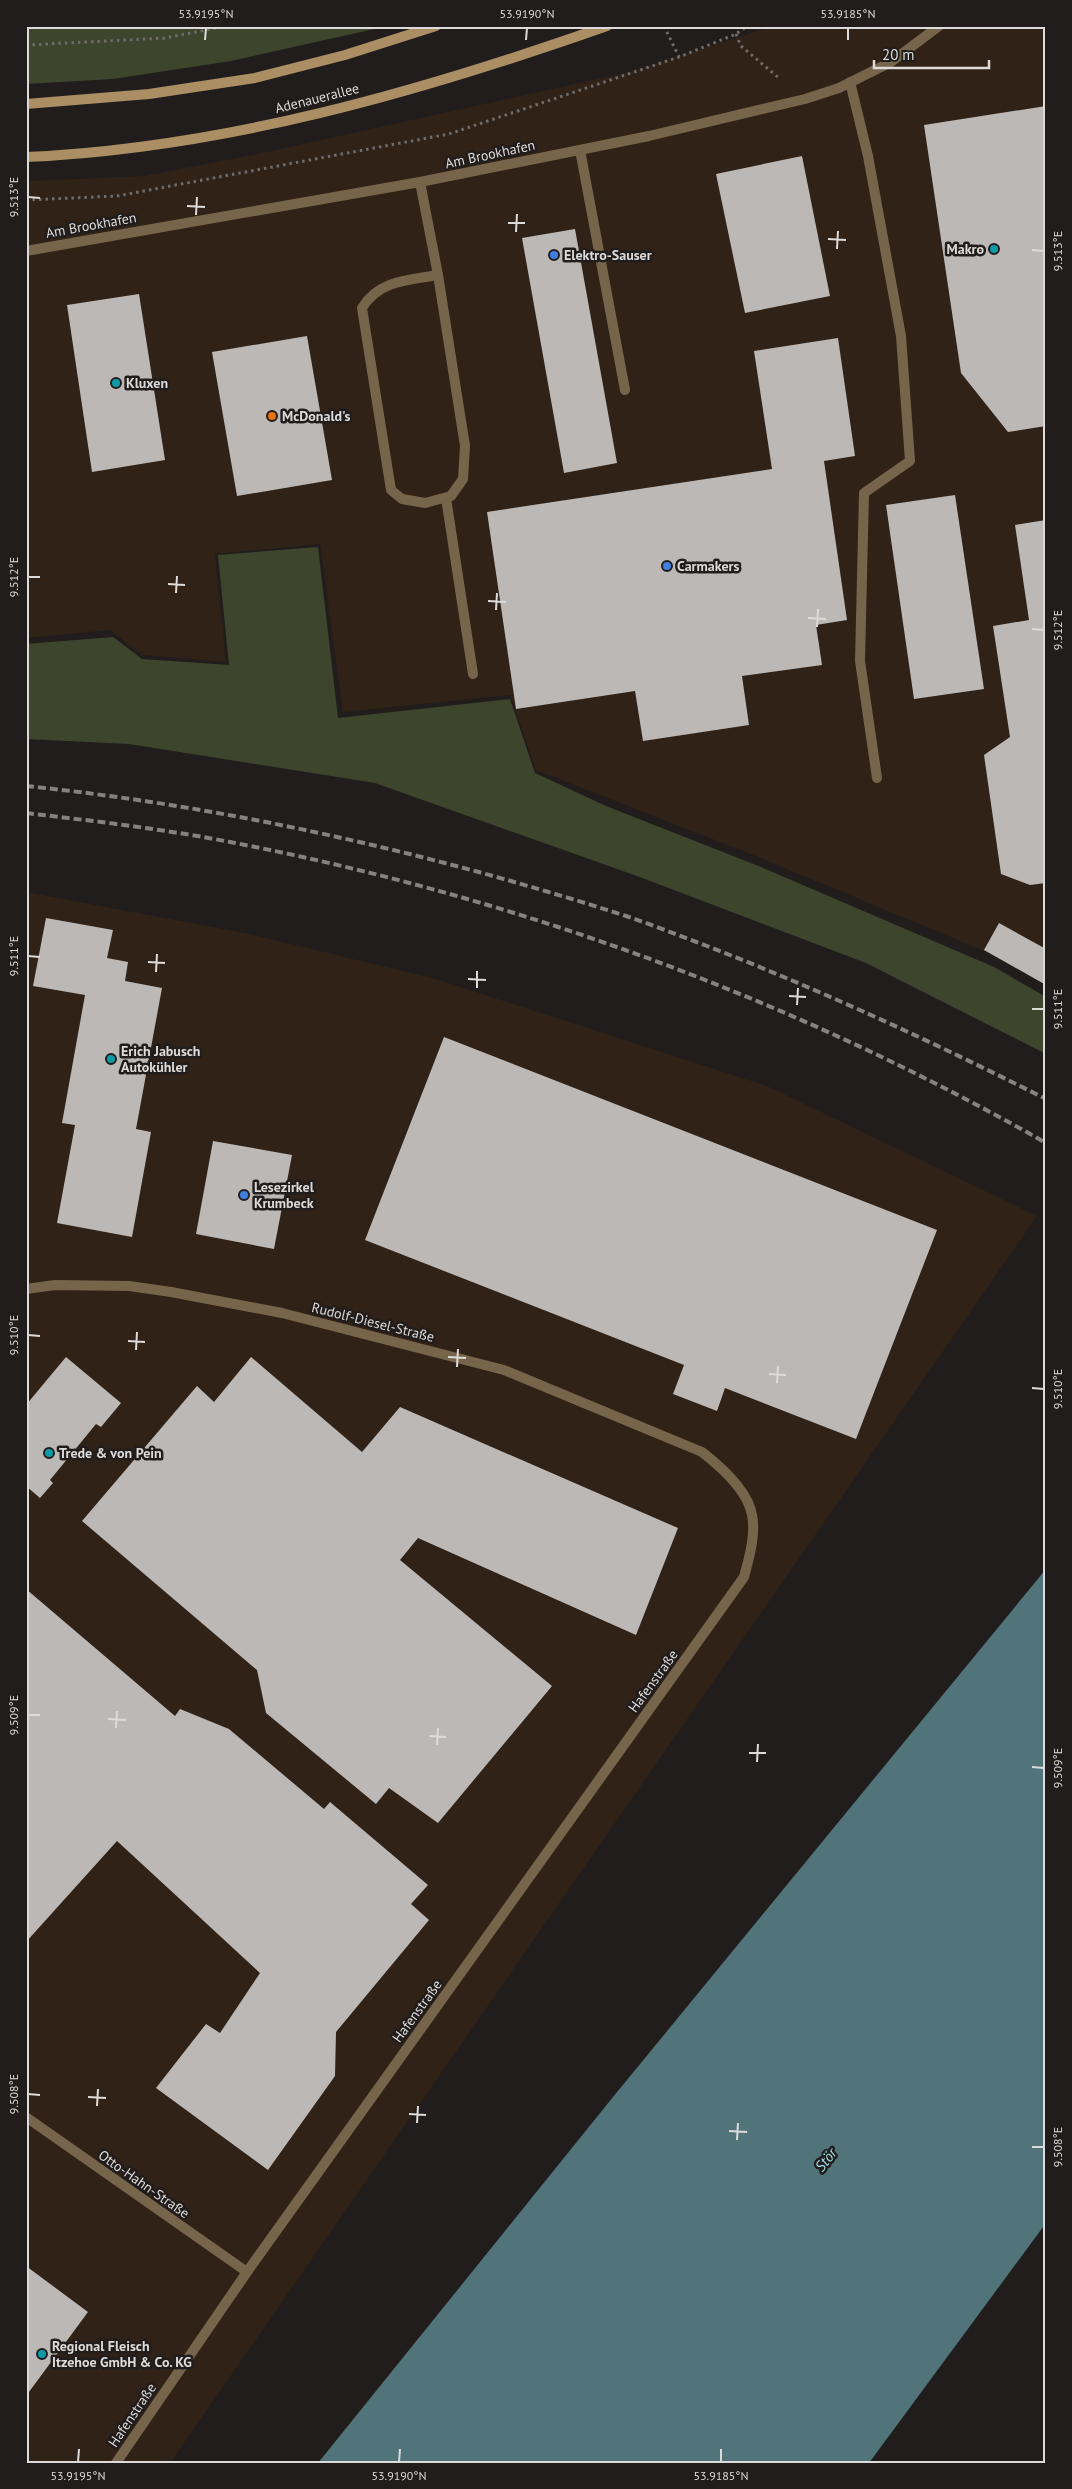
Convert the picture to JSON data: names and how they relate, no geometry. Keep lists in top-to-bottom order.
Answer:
{
  "streets": {
    "main road": ["Adenauerallee"],
    "street": [
      "Am Brookhafen",
      "Rudolf-Diesel-Straße",
      "Hafenstraße",
      "Otto-Hahn-Straße"
    ]
  },
  "crossings": [
    ["Rudolf-Diesel-Straße", "Hafenstraße"],
    ["Hafenstraße", "Otto-Hahn-Straße"]
  ],
  "water": ["Stör"],
  "places": [
    "Makro",
    "Elektro-Sauser",
    "Kluxen",
    "McDonald's",
    "Carmakers",
    "Erich Jabusch Autokühler",
    "Lesezirkel Krumbeck",
    "Trede & von Pein",
    "Regional Fleisch Itzehoe GmbH & Co. KG"
  ],
  "scale_bar": "20 m",
  "coordinates": [
    "53.9195°N",
    "53.9190°N",
    "53.9185°N",
    "9.513°E",
    "9.512°E",
    "9.511°E",
    "9.510°E",
    "9.509°E",
    "9.508°E"
  ]
}
